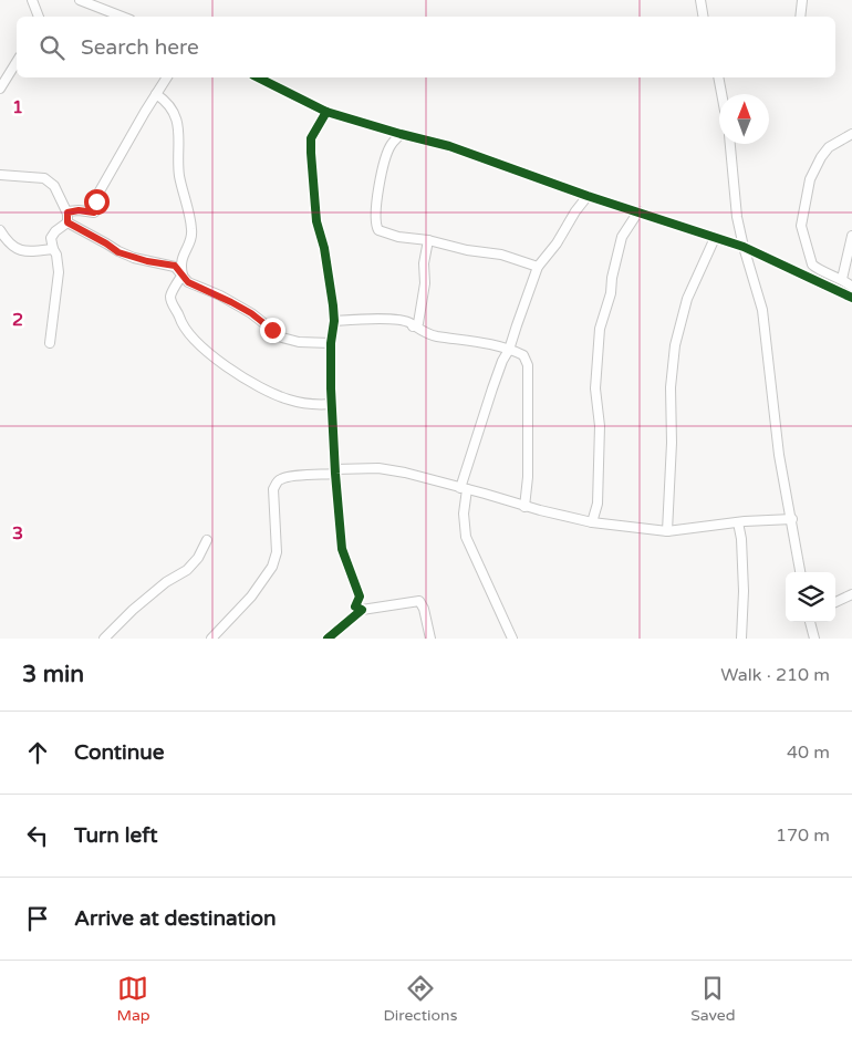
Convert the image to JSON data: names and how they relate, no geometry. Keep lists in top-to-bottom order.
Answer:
{
  "north": "top",
  "page": {
    "search": "Search here",
    "heading": ["3 min", "Walk · 210 m"],
    "list": [
      ["Continue", "40 m"],
      ["Turn left", "170 m"],
      "Arrive at destination"
    ],
    "nav": ["Map", "Directions", "Saved"]
  },
  "grid": {
    "rows": ["1", "2", "3"]
  }
}
